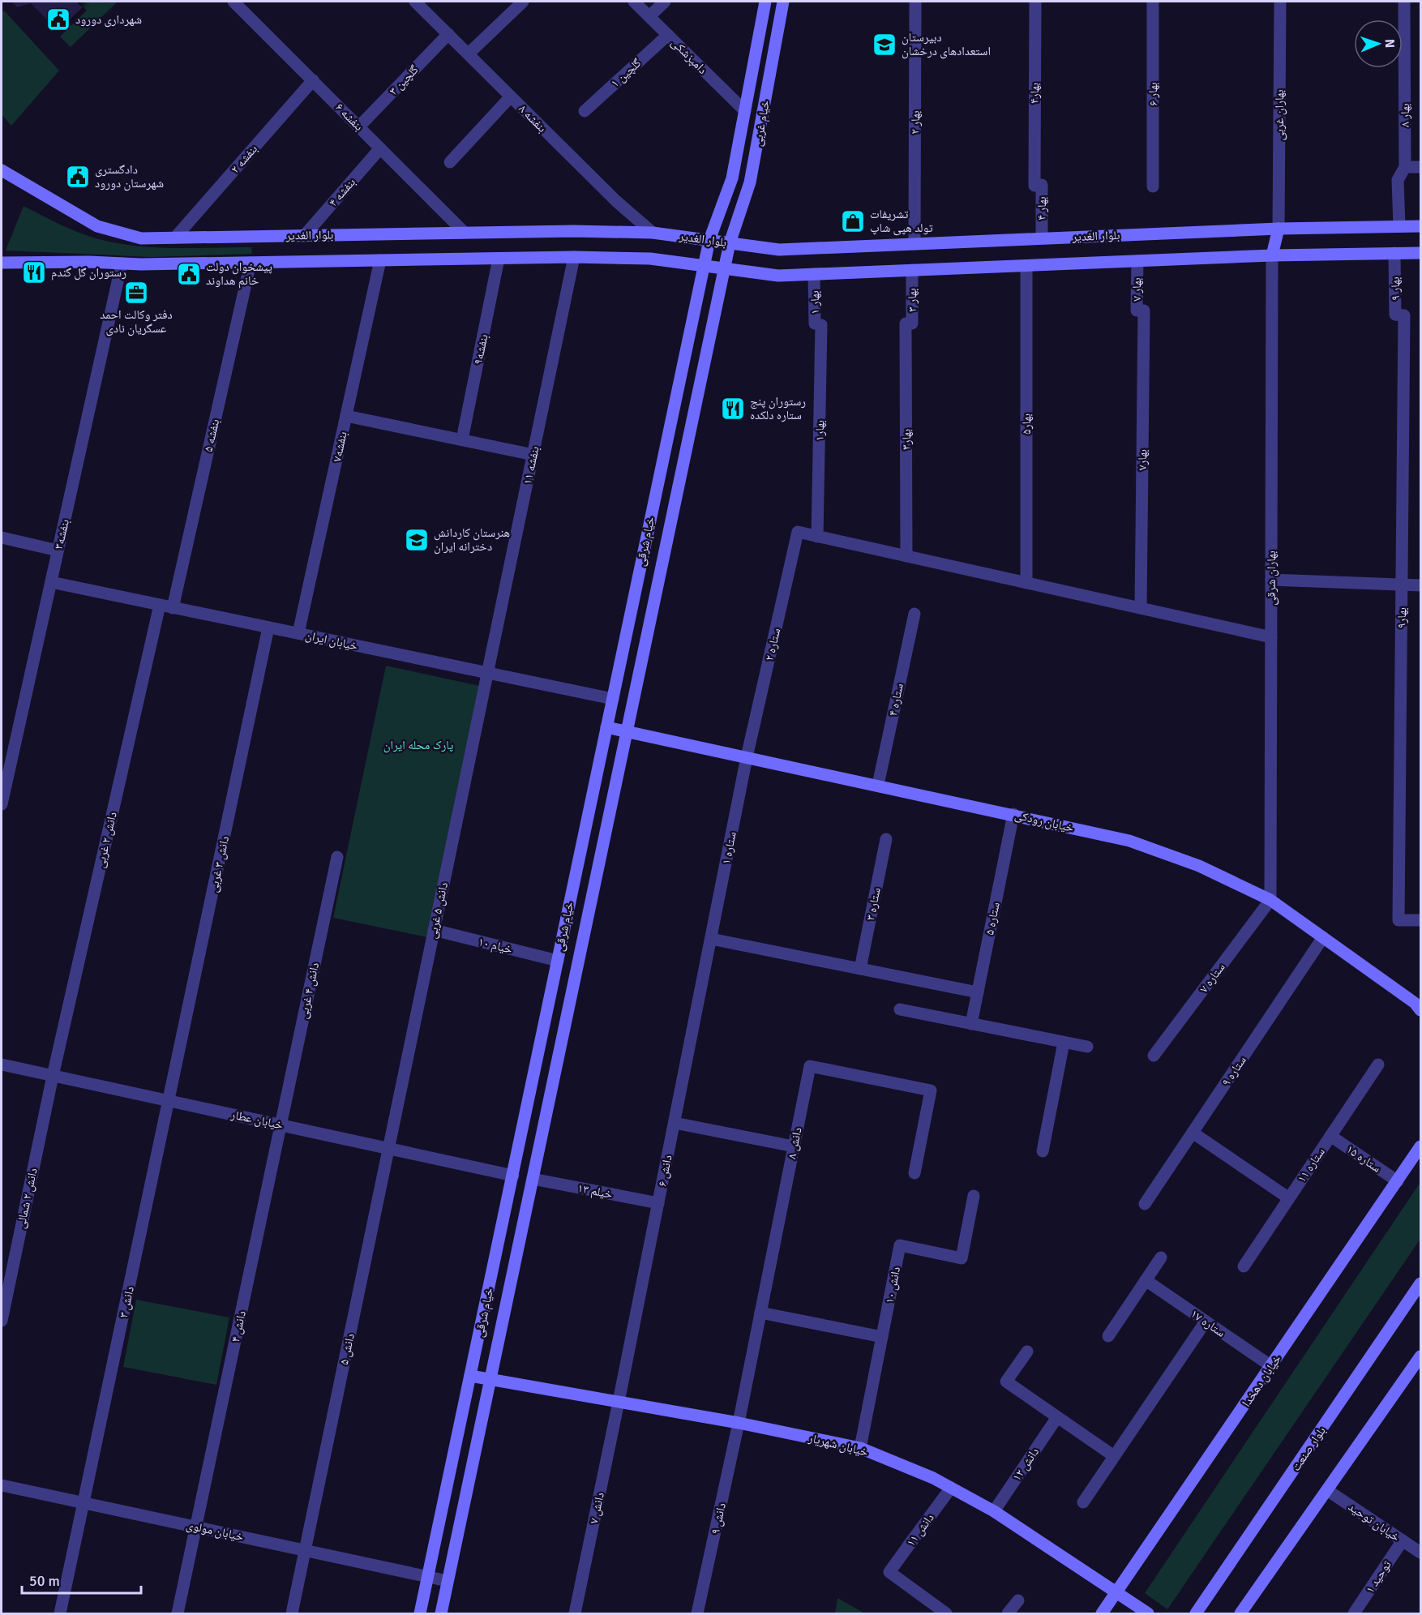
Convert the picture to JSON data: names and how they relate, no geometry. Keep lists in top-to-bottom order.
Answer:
{
  "streets": {
    "street": [
      "دامپزشکی",
      "گلچین ۱",
      "گلچین ۳",
      "بهار۴",
      "بهار ۶",
      "بهاران غربی",
      "بهار ۸",
      "بنفشه ۶",
      "بنفشه ۸",
      "بهار ۲",
      "خیام غربی",
      "بنفشه ۲",
      "بنفشه ۴",
      "بهار ۴",
      "بلوار الغدیر",
      "بهار ۹",
      "بهار ۷",
      "بهار ۳",
      "بهار ۱",
      "بنفشه۹",
      "بهار۵",
      "بهار۱",
      "بنفشه ۵",
      "بهار۳",
      "بنفشه۷",
      "بهار۷",
      "بنفشه ۱۱",
      "بنفشه۳",
      "خیام شرقی",
      "بهاران شرقی",
      "بهار۹",
      "خیابان ایران",
      "ستاره ۲",
      "ستاره ۴",
      "خیابان رودکی",
      "دانش ۲ غربی",
      "ستاره ۱",
      "دانش ۳ غربی",
      "ستاره ۳",
      "دانش ۵ غربی",
      "ستاره ۵",
      "خیام ۱۰",
      "ستاره ۷",
      "دانش ۴ غربی",
      "ستاره ۹",
      "خیابان عطار",
      "دانش ۸",
      "ستاره ۱۵",
      "ستاره ۱۱",
      "دانش ۶",
      "خیلم ۱۳",
      "دانش ۲ شمالی",
      "دانش ۱۰",
      "دانش ۳",
      "ستاره ۱۷",
      "دانش ۴",
      "دانش ۵",
      "خیابان دهخدا",
      "خیابان شهریار",
      "بلوار صنعت",
      "دانش ۱۲",
      "دانش ۷",
      "دانش ۹",
      "خیابان توحید",
      "دانش ۱۱",
      "خیابان مولوی",
      "توحید ۱"
    ]
  },
  "crossings": [
    ["دامپزشکی", "گلچین ۱"],
    ["دامپزشکی", "خیام غربی"],
    ["گلچین ۳", "بنفشه ۶"],
    ["گلچین ۳", "بنفشه ۸"],
    ["بهار۴", "بهار ۴"],
    ["بهاران غربی", "بلوار الغدیر"],
    ["بهار ۸", "بلوار الغدیر"],
    ["بنفشه ۶", "بنفشه ۲"],
    ["بنفشه ۶", "بنفشه ۴"],
    ["بنفشه ۶", "بلوار الغدیر"],
    ["بنفشه ۸", "بلوار الغدیر"],
    ["بهار ۲", "بلوار الغدیر"],
    ["خیام غربی", "بلوار الغدیر"],
    ["خیام غربی", "خیام شرقی"],
    ["بنفشه ۲", "بلوار الغدیر"],
    ["بنفشه ۴", "بلوار الغدیر"],
    ["بهار ۴", "بلوار الغدیر"],
    ["بلوار الغدیر", "خیام شرقی"],
    ["بهار ۹", "بهار۹"],
    ["بهار ۷", "بهار۷"],
    ["بهار ۳", "بهار۳"],
    ["بهار ۱", "بهار۱"],
    ["بهار۱", "ستاره ۲"],
    ["بنفشه ۵", "خیابان ایران"],
    ["بنفشه۷", "خیابان ایران"],
    ["بنفشه ۱۱", "خیابان ایران"],
    ["بنفشه ۱۱", "دانش ۵ غربی"],
    ["بنفشه۳", "خیابان ایران"],
    ["خیام شرقی", "خیابان ایران"],
    ["خیام شرقی", "خیابان رودکی"],
    ["خیام شرقی", "خیام ۱۰"],
    ["خیام شرقی", "خیابان عطار"],
    ["خیام شرقی", "خیلم ۱۳"],
    ["خیام شرقی", "خیابان شهریار"],
    ["خیام شرقی", "خیابان مولوی"],
    ["بهاران شرقی", "خیابان رودکی"],
    ["بهاران شرقی", "ستاره ۷"],
    ["خیابان ایران", "دانش ۲ غربی"],
    ["خیابان ایران", "دانش ۳ غربی"],
    ["خیابان ایران", "دانش ۵ غربی"],
    ["ستاره ۲", "خیابان رودکی"],
    ["ستاره ۲", "ستاره ۱"],
    ["ستاره ۴", "خیابان رودکی"],
    ["خیابان رودکی", "ستاره ۱"],
    ["خیابان رودکی", "ستاره ۵"],
    ["خیابان رودکی", "ستاره ۷"],
    ["خیابان رودکی", "ستاره ۹"],
    ["دانش ۲ غربی", "خیابان عطار"],
    ["دانش ۲ غربی", "دانش ۲ شمالی"],
    ["ستاره ۱", "دانش ۶"],
    ["دانش ۳ غربی", "خیابان عطار"],
    ["دانش ۳ غربی", "دانش ۳"],
    ["دانش ۵ غربی", "خیام ۱۰"],
    ["دانش ۵ غربی", "خیابان عطار"],
    ["دانش ۵ غربی", "دانش ۵"],
    ["دانش ۴ غربی", "خیابان عطار"],
    ["دانش ۴ غربی", "دانش ۴"],
    ["خیابان عطار", "دانش ۲ شمالی"],
    ["خیابان عطار", "دانش ۳"],
    ["خیابان عطار", "دانش ۴"],
    ["خیابان عطار", "دانش ۵"],
    ["دانش ۸", "خیابان شهریار"],
    ["دانش ۸", "دانش ۹"],
    ["ستاره ۱۵", "ستاره ۱۱"],
    ["ستاره ۱۵", "خیابان دهخدا"],
    ["دانش ۶", "خیلم ۱۳"],
    ["دانش ۶", "خیابان شهریار"],
    ["دانش ۶", "دانش ۷"],
    ["دانش ۱۰", "خیابان شهریار"],
    ["دانش ۳", "خیابان مولوی"],
    ["ستاره ۱۷", "خیابان دهخدا"],
    ["دانش ۴", "خیابان مولوی"],
    ["دانش ۵", "خیابان مولوی"],
    ["خیابان دهخدا", "خیابان شهریار"],
    ["خیابان شهریار", "دانش ۱۲"],
    ["خیابان شهریار", "دانش ۷"],
    ["خیابان شهریار", "دانش ۹"],
    ["خیابان شهریار", "دانش ۱۱"],
    ["خیابان توحید", "توحید ۱"]
  ],
  "parks": ["پارک محله ایران"],
  "places": {
    "public building": ["شهرداری دورود", "دادگستری شهرستان دورود", "پیشخوان دولت خانم هداوند"],
    "school or university": ["دبیرستان استعدادهای درخشان", "هنرستان کاردانش دخترانه ایران"],
    "shop": ["تشریفات تولد هپی شاپ"],
    "restaurant": ["رستوران گل گندم", "رستوران پنج ستاره دلکده"],
    "office": ["دفتر وکالت احمد عسگریان نادی"]
  },
  "scale_bar": "50 m",
  "north": "right"
}
